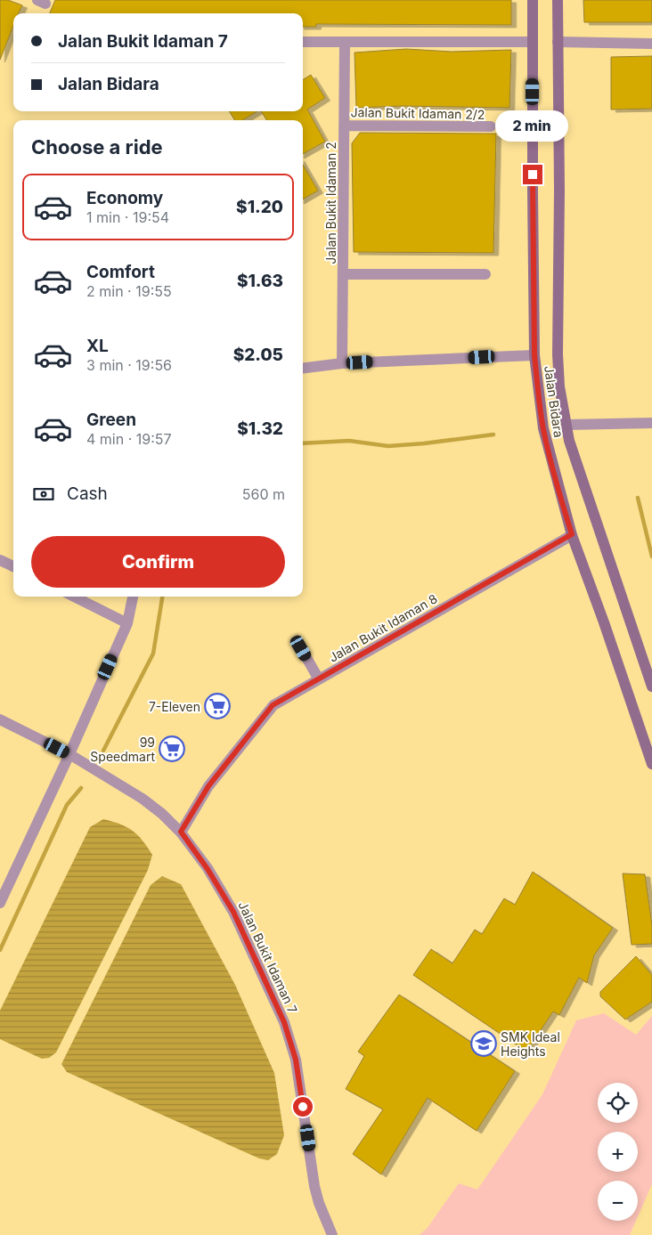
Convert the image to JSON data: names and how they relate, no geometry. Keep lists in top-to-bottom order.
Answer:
{
  "streets": {
    "main road": ["Jalan Bidara"],
    "street": [
      "Jalan Bukit Idaman 2/2",
      "Jalan Bukit Idaman 2",
      "Jalan Bukit Idaman 8",
      "Jalan Bukit Idaman 7"
    ]
  },
  "crossings": [
    ["Jalan Bukit Idaman 2/2", "Jalan Bukit Idaman 2"],
    ["Jalan Bidara", "Jalan Bukit Idaman 8"],
    ["Jalan Bukit Idaman 8", "Jalan Bukit Idaman 7"]
  ],
  "places": {
    "supermarket": ["7-Eleven", "99 Speedmart"],
    "school or university": ["SMK Ideal Heights"]
  },
  "page": {
    "banner": ["Jalan Bukit Idaman 7", "Jalan Bidara"],
    "bubble": "2 min",
    "heading": "Choose a ride",
    "list": [
      {
        "name": "Economy",
        "note": "1 min · 19:54",
        "value": "$1.20"
      },
      {
        "name": "Comfort",
        "note": "2 min · 19:55",
        "value": "$1.63"
      },
      {
        "name": "XL",
        "note": "3 min · 19:56",
        "value": "$2.05"
      },
      {
        "name": "Green",
        "note": "4 min · 19:57",
        "value": "$1.32"
      }
    ],
    "pay": ["Cash", "560 m"],
    "buttons": "Confirm",
    "map_buttons": ["+", "−"]
  }
}
